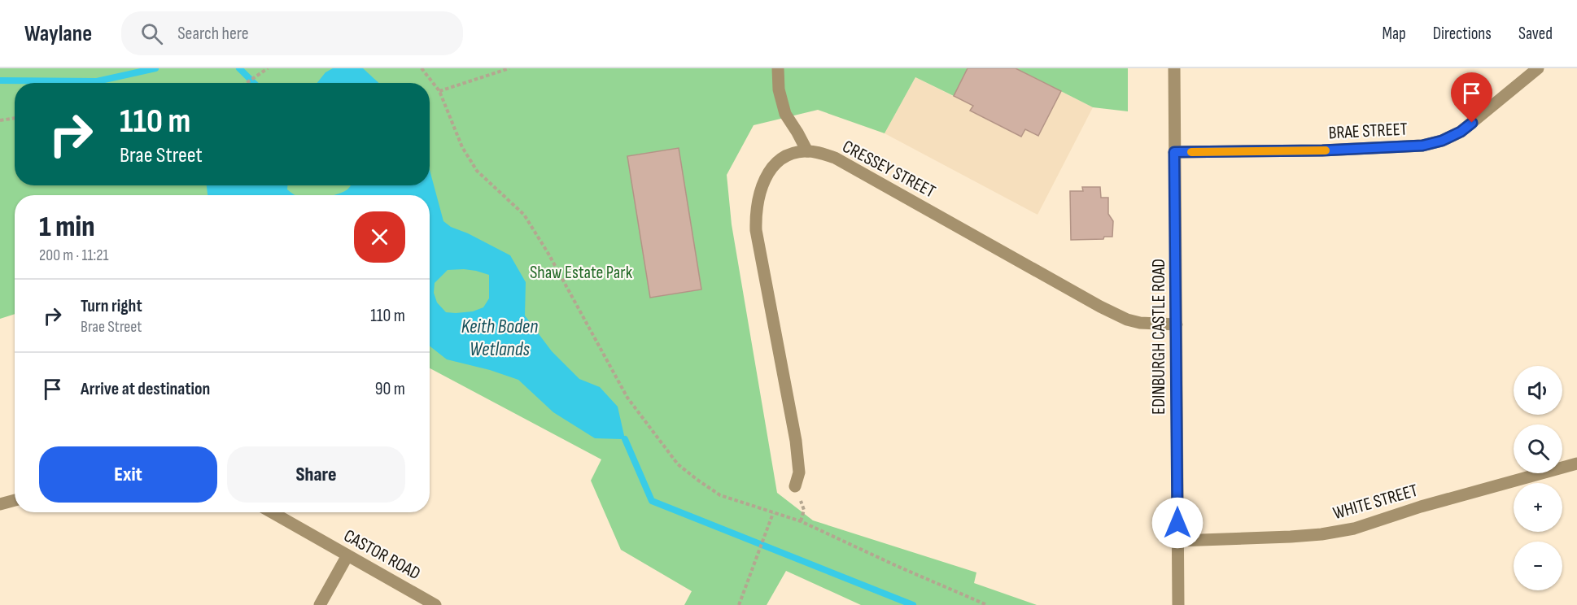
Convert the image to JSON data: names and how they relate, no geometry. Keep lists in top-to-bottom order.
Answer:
{
  "streets": {
    "street": [
      "BRAE STREET",
      "CRESSEY STREET",
      "EDINBURGH CASTLE ROAD",
      "WHITE STREET",
      "CASTOR ROAD"
    ]
  },
  "crossings": [
    ["BRAE STREET", "EDINBURGH CASTLE ROAD"],
    ["CRESSEY STREET", "EDINBURGH CASTLE ROAD"],
    ["EDINBURGH CASTLE ROAD", "WHITE STREET"]
  ],
  "water": ["Keith Boden Wetlands"],
  "parks": ["Shaw Estate Park"],
  "page": {
    "header": "Waylane",
    "search": "Search here",
    "nav": ["Map", "Directions", "Saved"],
    "turn": ["110 m", "Brae Street"],
    "heading": ["1 min", "200 m · 11:21"],
    "list": [
      {
        "name": "Turn right",
        "note": "Brae Street",
        "value": "110 m"
      },
      {
        "name": "Arrive at destination",
        "value": "90 m"
      }
    ],
    "map_buttons": ["+", "−"],
    "buttons": ["Exit", "Share"]
  }
}
